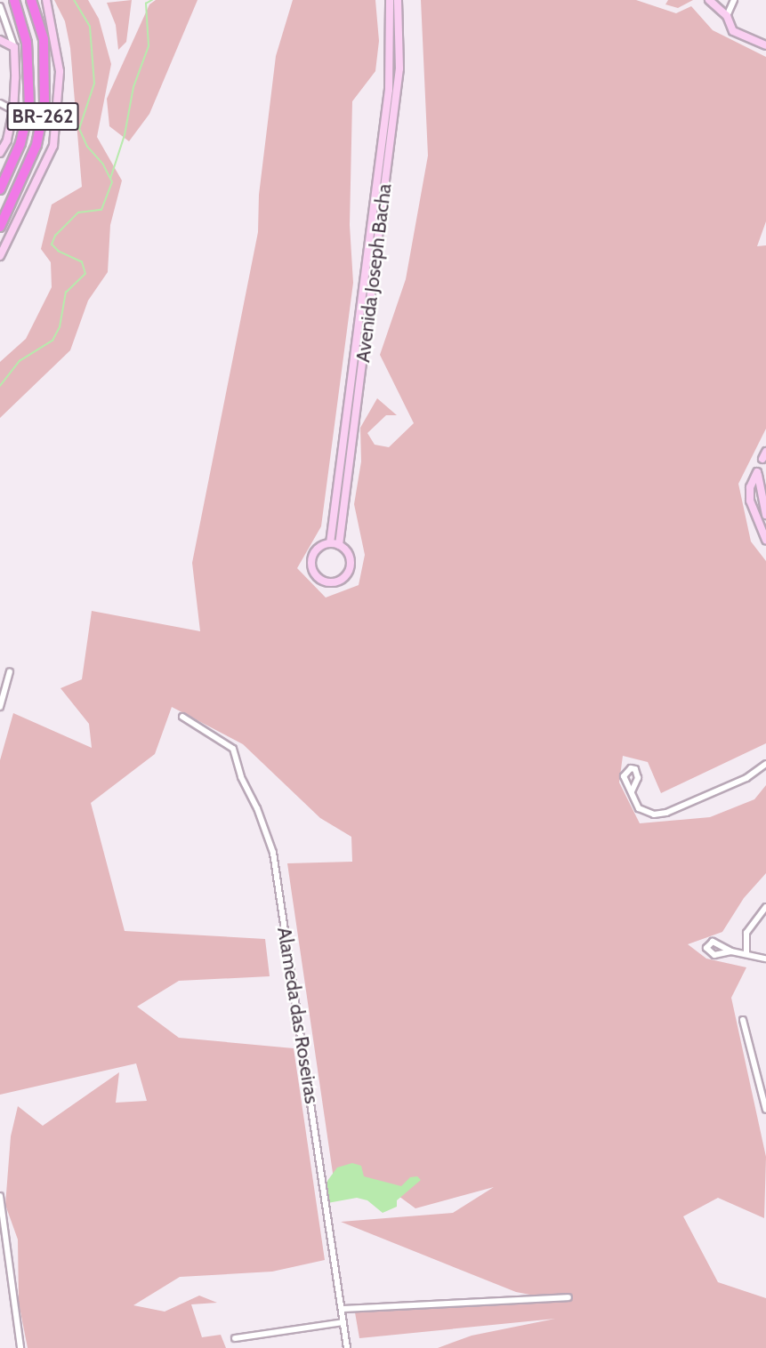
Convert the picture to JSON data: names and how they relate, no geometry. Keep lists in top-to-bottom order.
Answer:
{
  "streets": {
    "highway": ["BR-262"],
    "main road": ["Avenida Joseph Bacha"],
    "street": ["Alameda das Roseiras"]
  }
}
